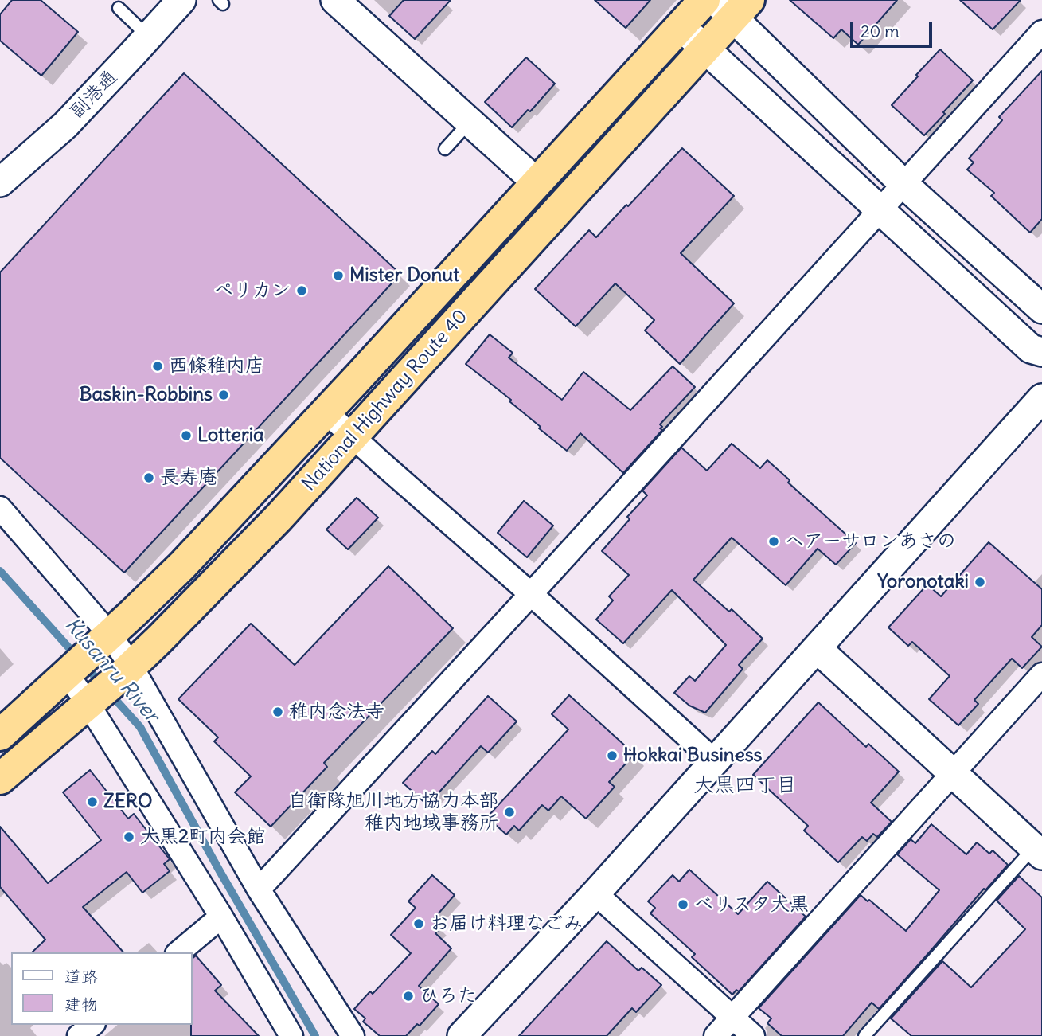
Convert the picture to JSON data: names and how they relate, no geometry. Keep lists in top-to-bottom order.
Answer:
{
  "streets": {
    "highway": ["National Highway Route 40"],
    "street": ["副港通"]
  },
  "districts": ["大黒四丁目"],
  "water": ["Kusanru River"],
  "places": [
    "Mister Donut",
    "ペリカン",
    "西條稚内店",
    "Baskin-Robbins",
    "Lotteria",
    "長寿庵",
    "ヘアーサロンあさの",
    "Yoronotaki",
    "稚内念法寺",
    "Hokkai Business",
    "ZERO",
    "自衛隊旭川地方協力本部 稚内地域事務所",
    "大黒2町内会館",
    "ベリスタ大黒",
    "お届け料理なごみ",
    "ひろた"
  ],
  "legend": ["道路", "建物"],
  "scale_bar": "20 m"
}
